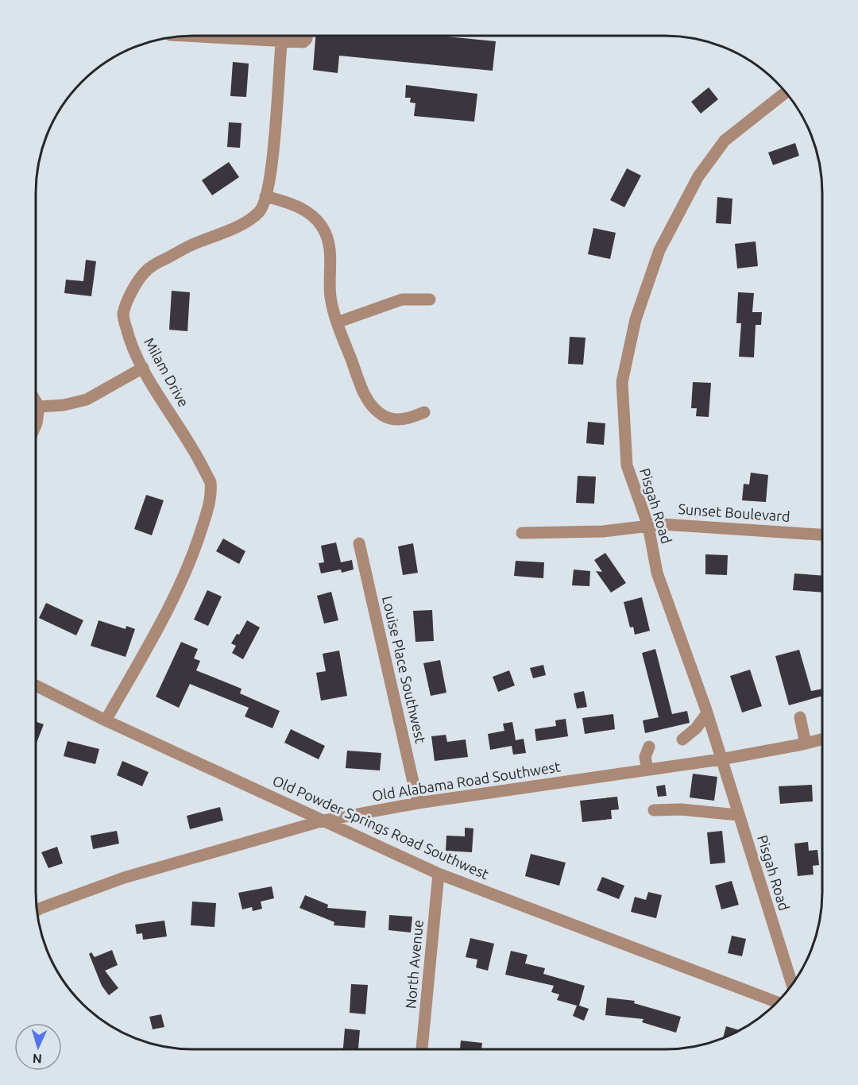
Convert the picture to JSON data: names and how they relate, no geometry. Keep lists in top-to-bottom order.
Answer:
{
  "streets": {
    "street": [
      "Milam Drive",
      "Pisgah Road",
      "Sunset Boulevard",
      "Louise Place Southwest",
      "Old Alabama Road Southwest",
      "Old Powder Springs Road Southwest",
      "North Avenue"
    ]
  },
  "crossings": [
    ["Milam Drive", "Old Powder Springs Road Southwest"],
    ["Pisgah Road", "Sunset Boulevard"],
    ["Pisgah Road", "Old Alabama Road Southwest"],
    ["Louise Place Southwest", "Old Alabama Road Southwest"],
    ["Old Alabama Road Southwest", "Old Powder Springs Road Southwest"],
    ["Old Powder Springs Road Southwest", "North Avenue"]
  ],
  "north": "bottom"
}
